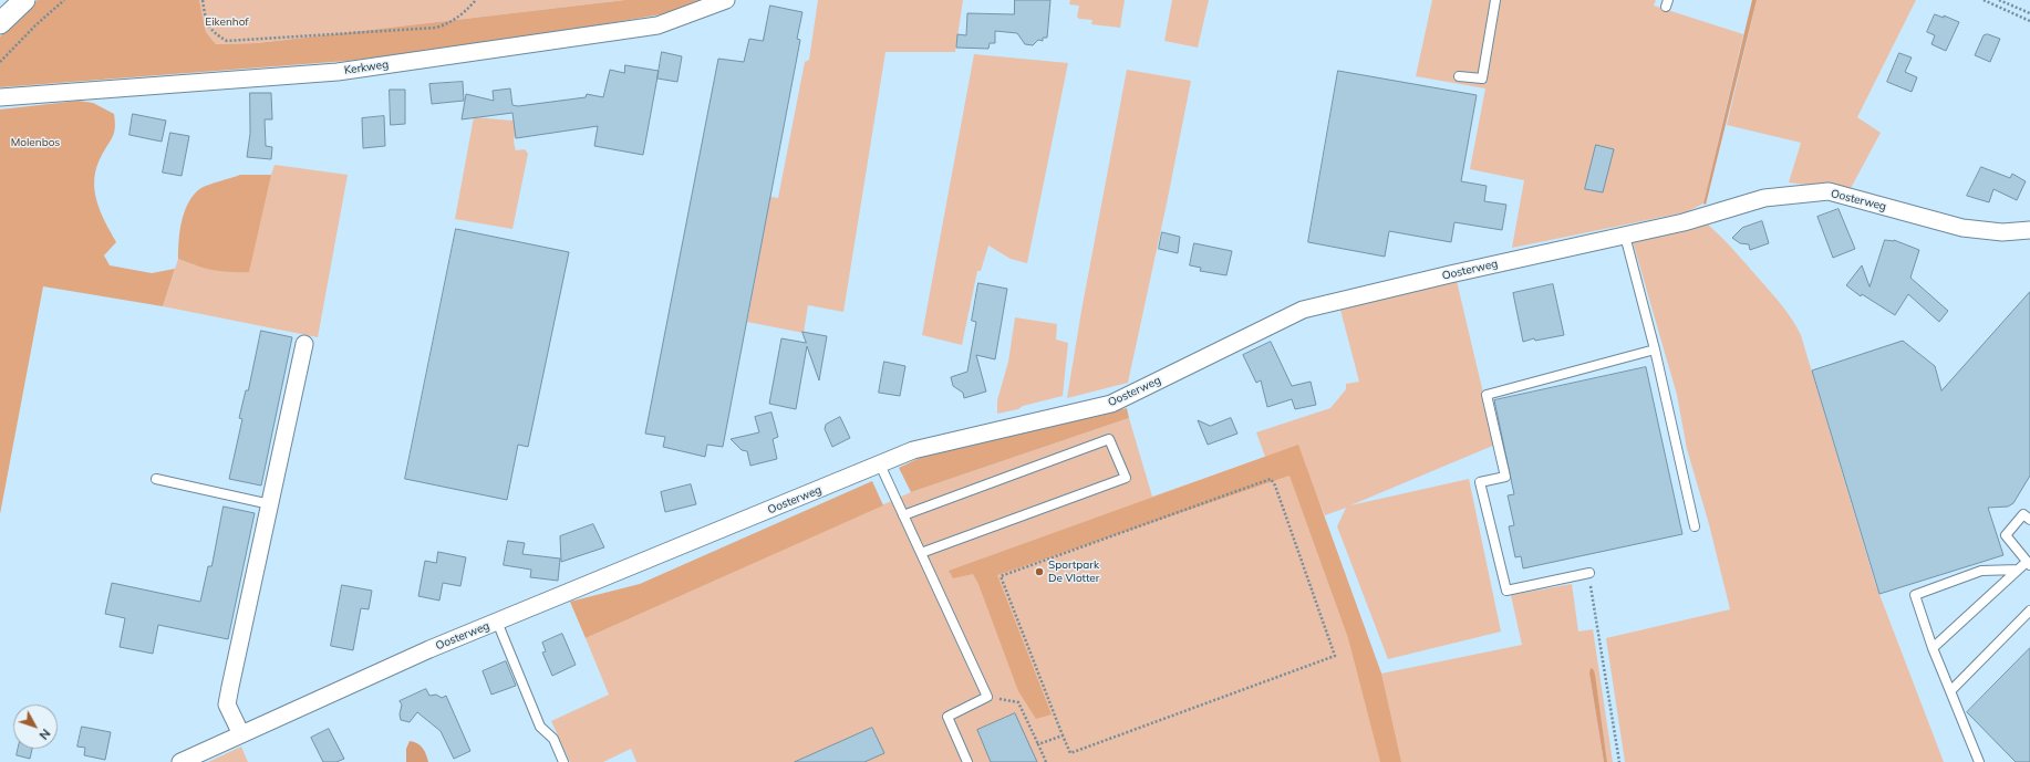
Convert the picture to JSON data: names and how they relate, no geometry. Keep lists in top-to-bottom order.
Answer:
{
  "streets": {
    "street": ["Kerkweg", "Oosterweg"]
  },
  "parks": ["Eikenhof", "Molenbos"],
  "places": ["Sportpark De Vlotter"],
  "north": "bottom right"
}
